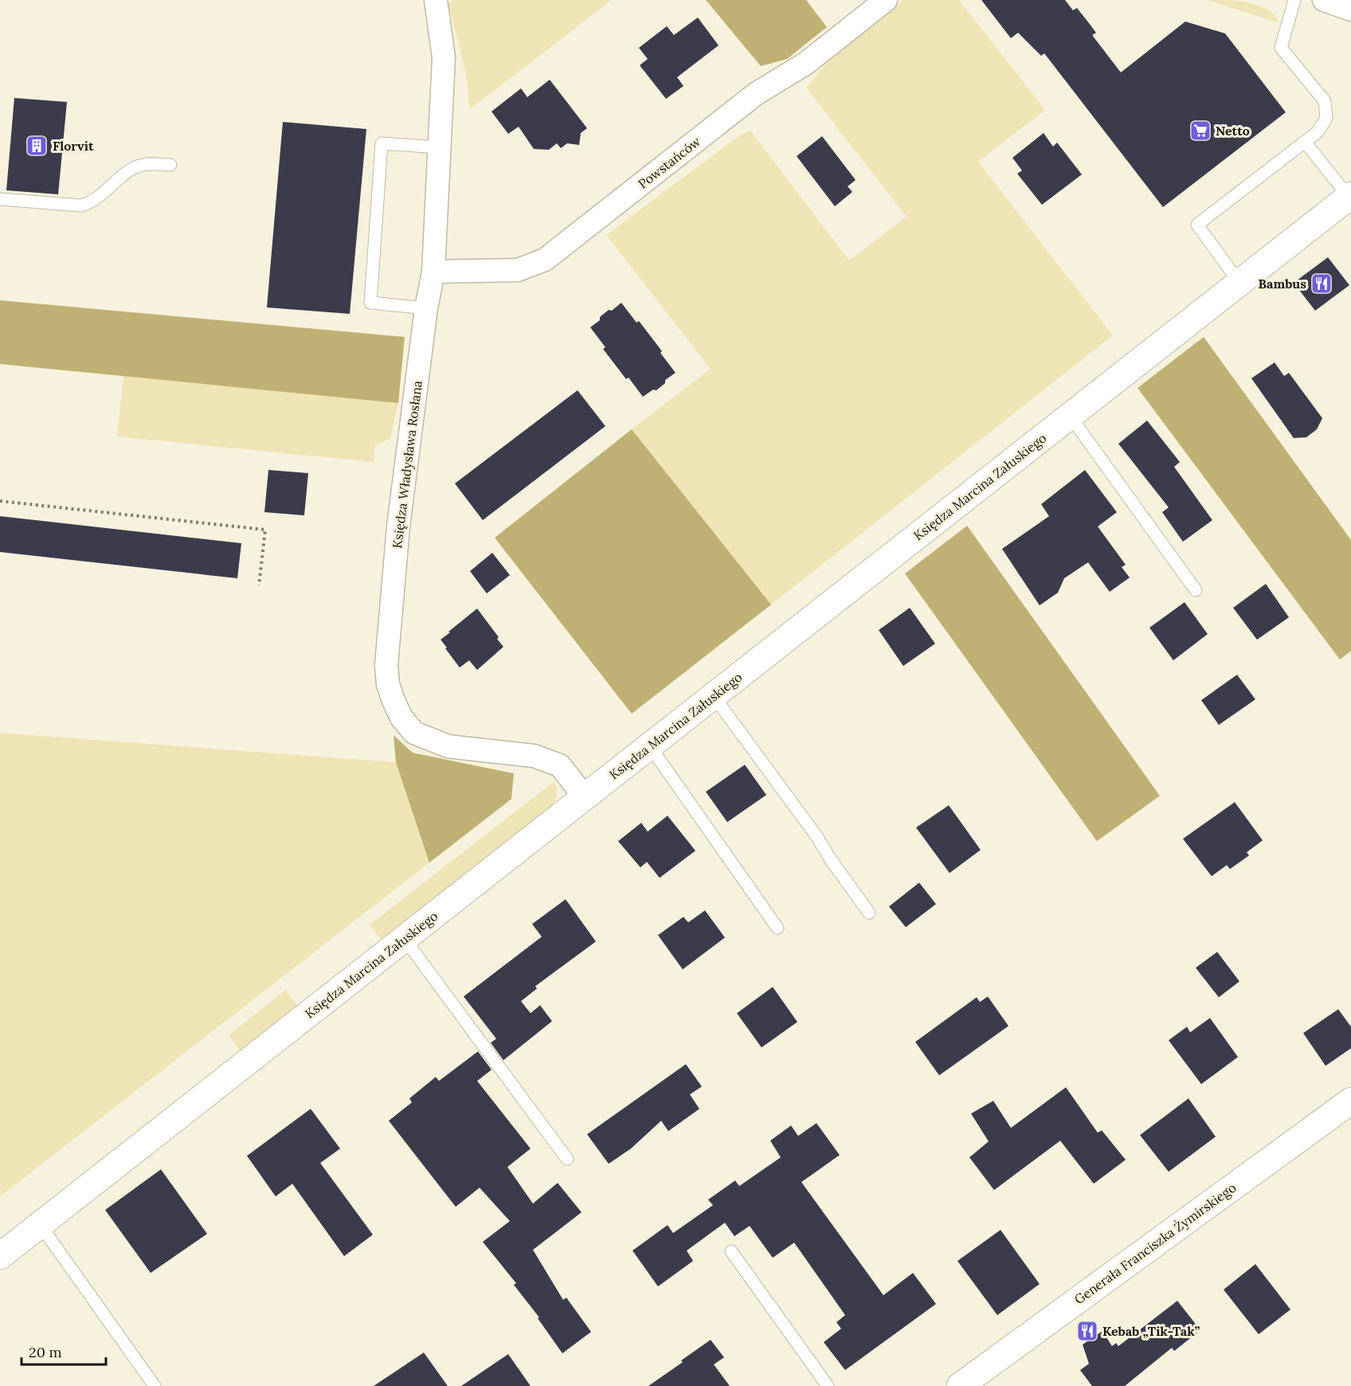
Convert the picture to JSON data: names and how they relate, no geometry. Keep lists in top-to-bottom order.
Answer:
{
  "streets": {
    "street": [
      "Powstańców",
      "Księdza Władysława Rosłana",
      "Księdza Marcina Załuskiego",
      "Generała Franciszka Żymirskiego"
    ]
  },
  "crossings": [
    ["Powstańców", "Księdza Władysława Rosłana"],
    ["Księdza Władysława Rosłana", "Księdza Marcina Załuskiego"]
  ],
  "places": {
    "supermarket": ["Netto"],
    "building": ["Florvit"],
    "restaurant": ["Bambus", "Kebab „Tik-Tak”"]
  },
  "scale_bar": "20 m"
}
